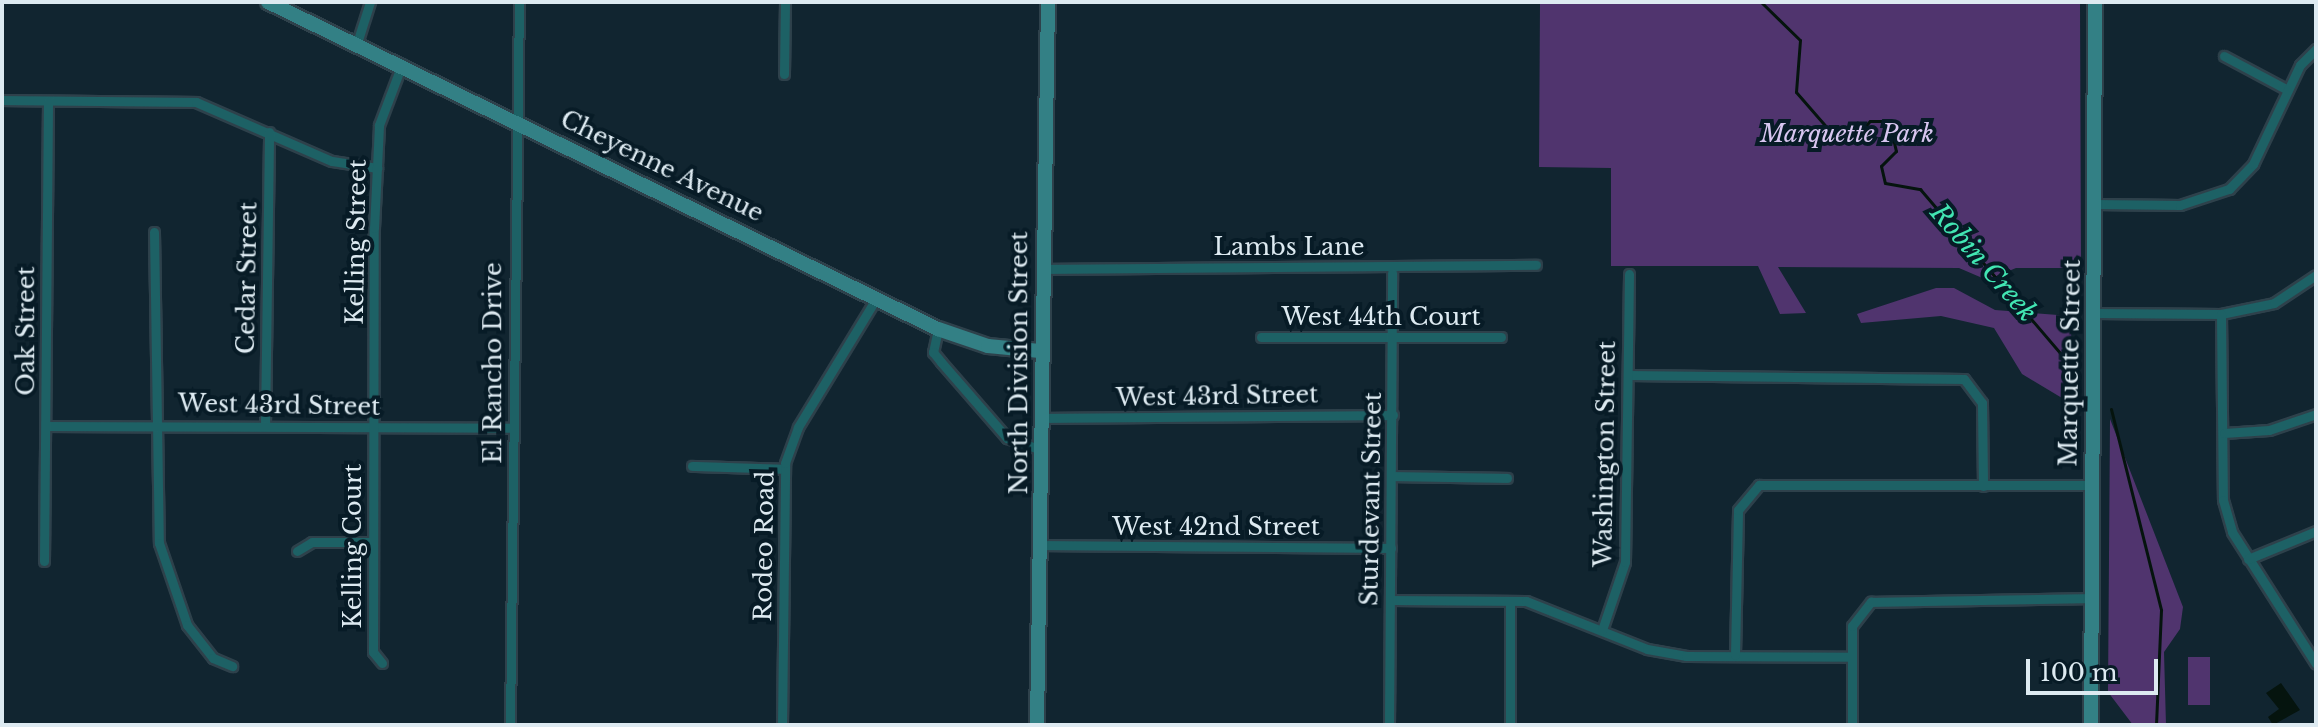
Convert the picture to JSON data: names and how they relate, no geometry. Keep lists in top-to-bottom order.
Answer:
{
  "streets": {
    "street": [
      "Cheyenne Avenue",
      "Kelling Street",
      "Lambs Lane",
      "Cedar Street",
      "West 44th Court",
      "Oak Street",
      "El Rancho Drive",
      "North Division Street",
      "Marquette Street",
      "West 43rd Street",
      "Washington Street",
      "Sturdevant Street",
      "West 42nd Street",
      "Kelling Court",
      "Rodeo Road"
    ]
  },
  "crossings": [
    ["Cheyenne Avenue", "Kelling Street"],
    ["Cheyenne Avenue", "El Rancho Drive"],
    ["Cheyenne Avenue", "North Division Street"],
    ["Cheyenne Avenue", "Rodeo Road"],
    ["Kelling Street", "West 43rd Street"],
    ["Kelling Street", "Kelling Court"],
    ["Lambs Lane", "North Division Street"],
    ["Cedar Street", "West 43rd Street"],
    ["West 44th Court", "Sturdevant Street"],
    ["Oak Street", "West 43rd Street"],
    ["El Rancho Drive", "West 43rd Street"],
    ["North Division Street", "West 43rd Street"],
    ["North Division Street", "West 42nd Street"],
    ["West 43rd Street", "Sturdevant Street"],
    ["West 43rd Street", "Kelling Court"],
    ["Sturdevant Street", "West 42nd Street"]
  ],
  "water": ["Robin Creek"],
  "parks": ["Marquette Park"],
  "scale_bar": "100 m"
}
